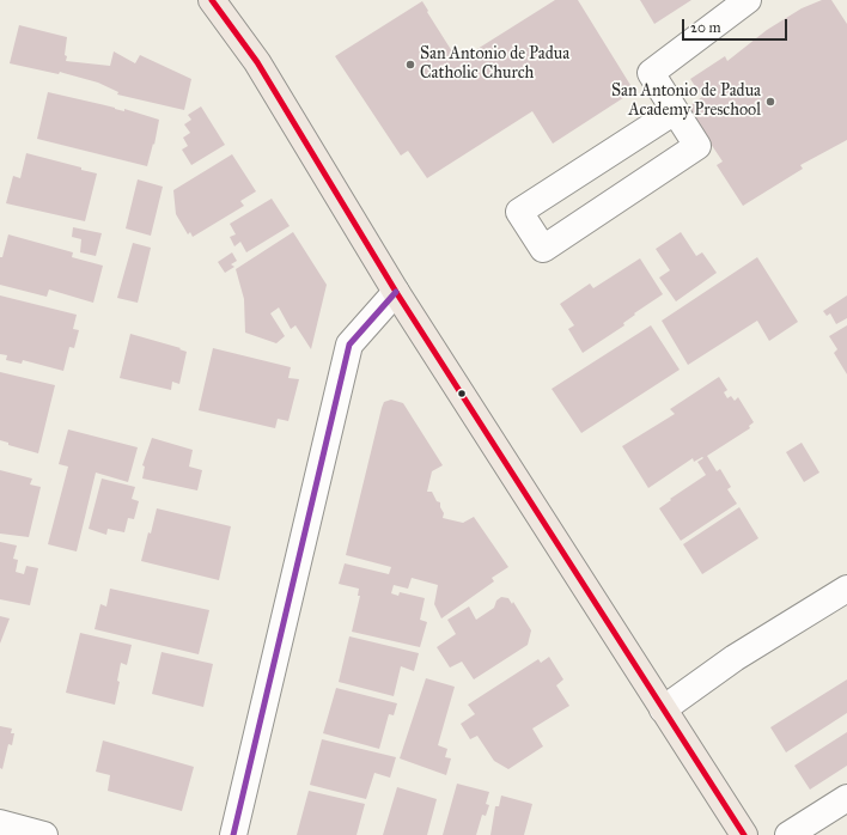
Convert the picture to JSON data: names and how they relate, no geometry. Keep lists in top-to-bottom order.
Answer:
{
  "places": ["San Antonio de Padua Catholic Church", "San Antonio de Padua Academy Preschool"],
  "scale_bar": "20 m"
}
